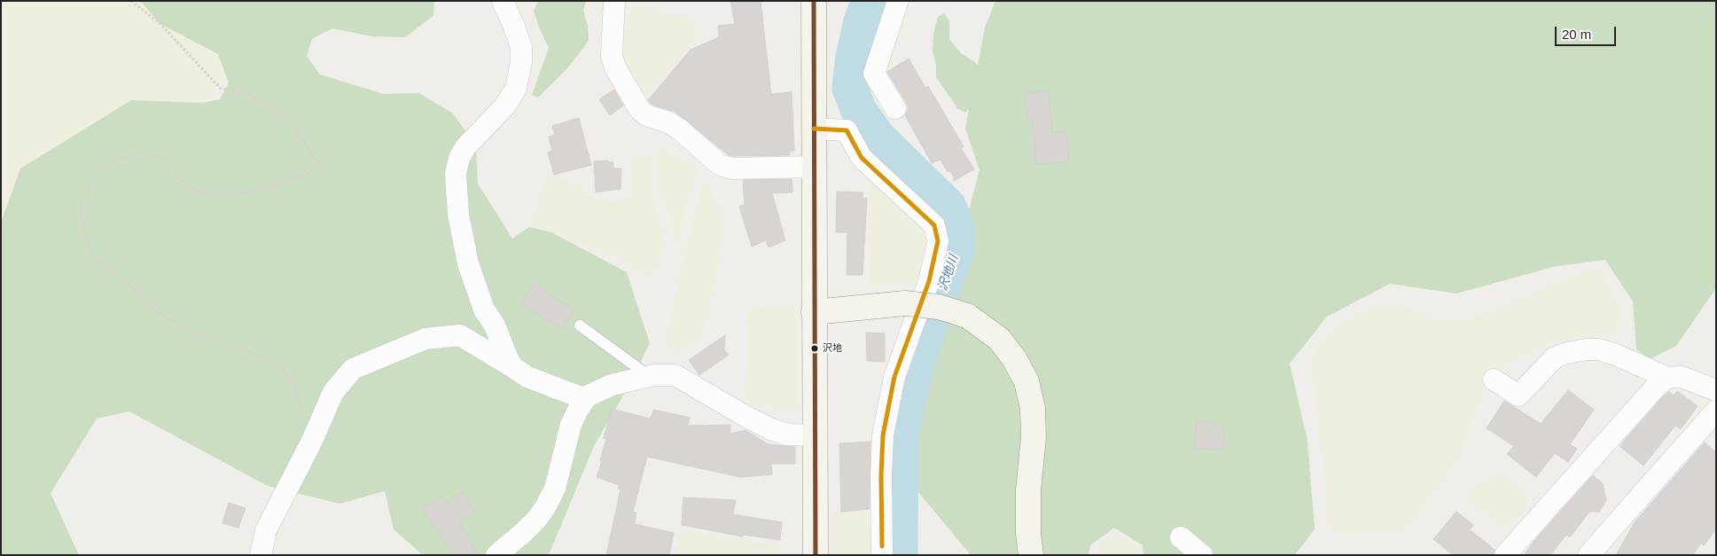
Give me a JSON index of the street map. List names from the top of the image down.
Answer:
{
  "water": ["沢地川"],
  "places": ["沢地"],
  "scale_bar": "20 m"
}
